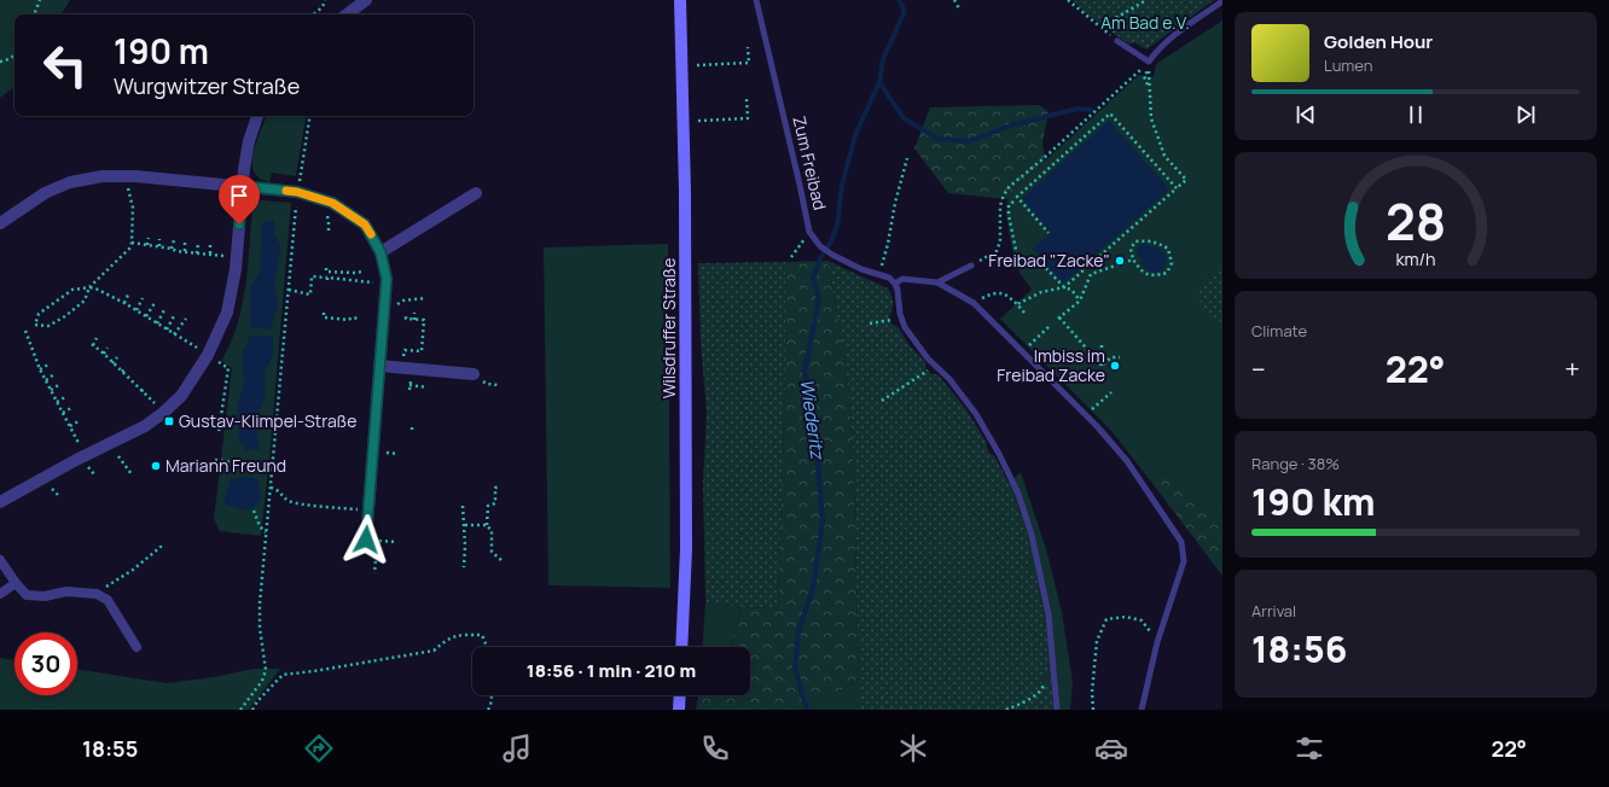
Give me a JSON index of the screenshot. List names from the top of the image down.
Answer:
{
  "streets": {
    "main road": ["Wilsdruffer Straße"],
    "lane": ["Zum Freibad"]
  },
  "water": ["Wiederitz"],
  "parks": ["Am Bad e.V."],
  "places": {
    "other": ["Freibad \"Zacke\"", "Imbiss im Freibad Zacke", "Mariann Freund"],
    "transit": ["Gustav-Klimpel-Straße"]
  },
  "page": {
    "turn": ["190 m", "Wurgwitzer Straße"],
    "song": ["Golden Hour", "Lumen"],
    "tile": [
      "Climate",
      ["Range · 38%", "190 km"],
      ["Arrival", "18:56"]
    ],
    "heat": ["−", "22°", "+"],
    "limit": "30",
    "trip": "18:56 · 1 min · 210 m",
    "tabs": ["18:55", "22°"],
    "gauge": ["28", "km/h"]
  }
}
